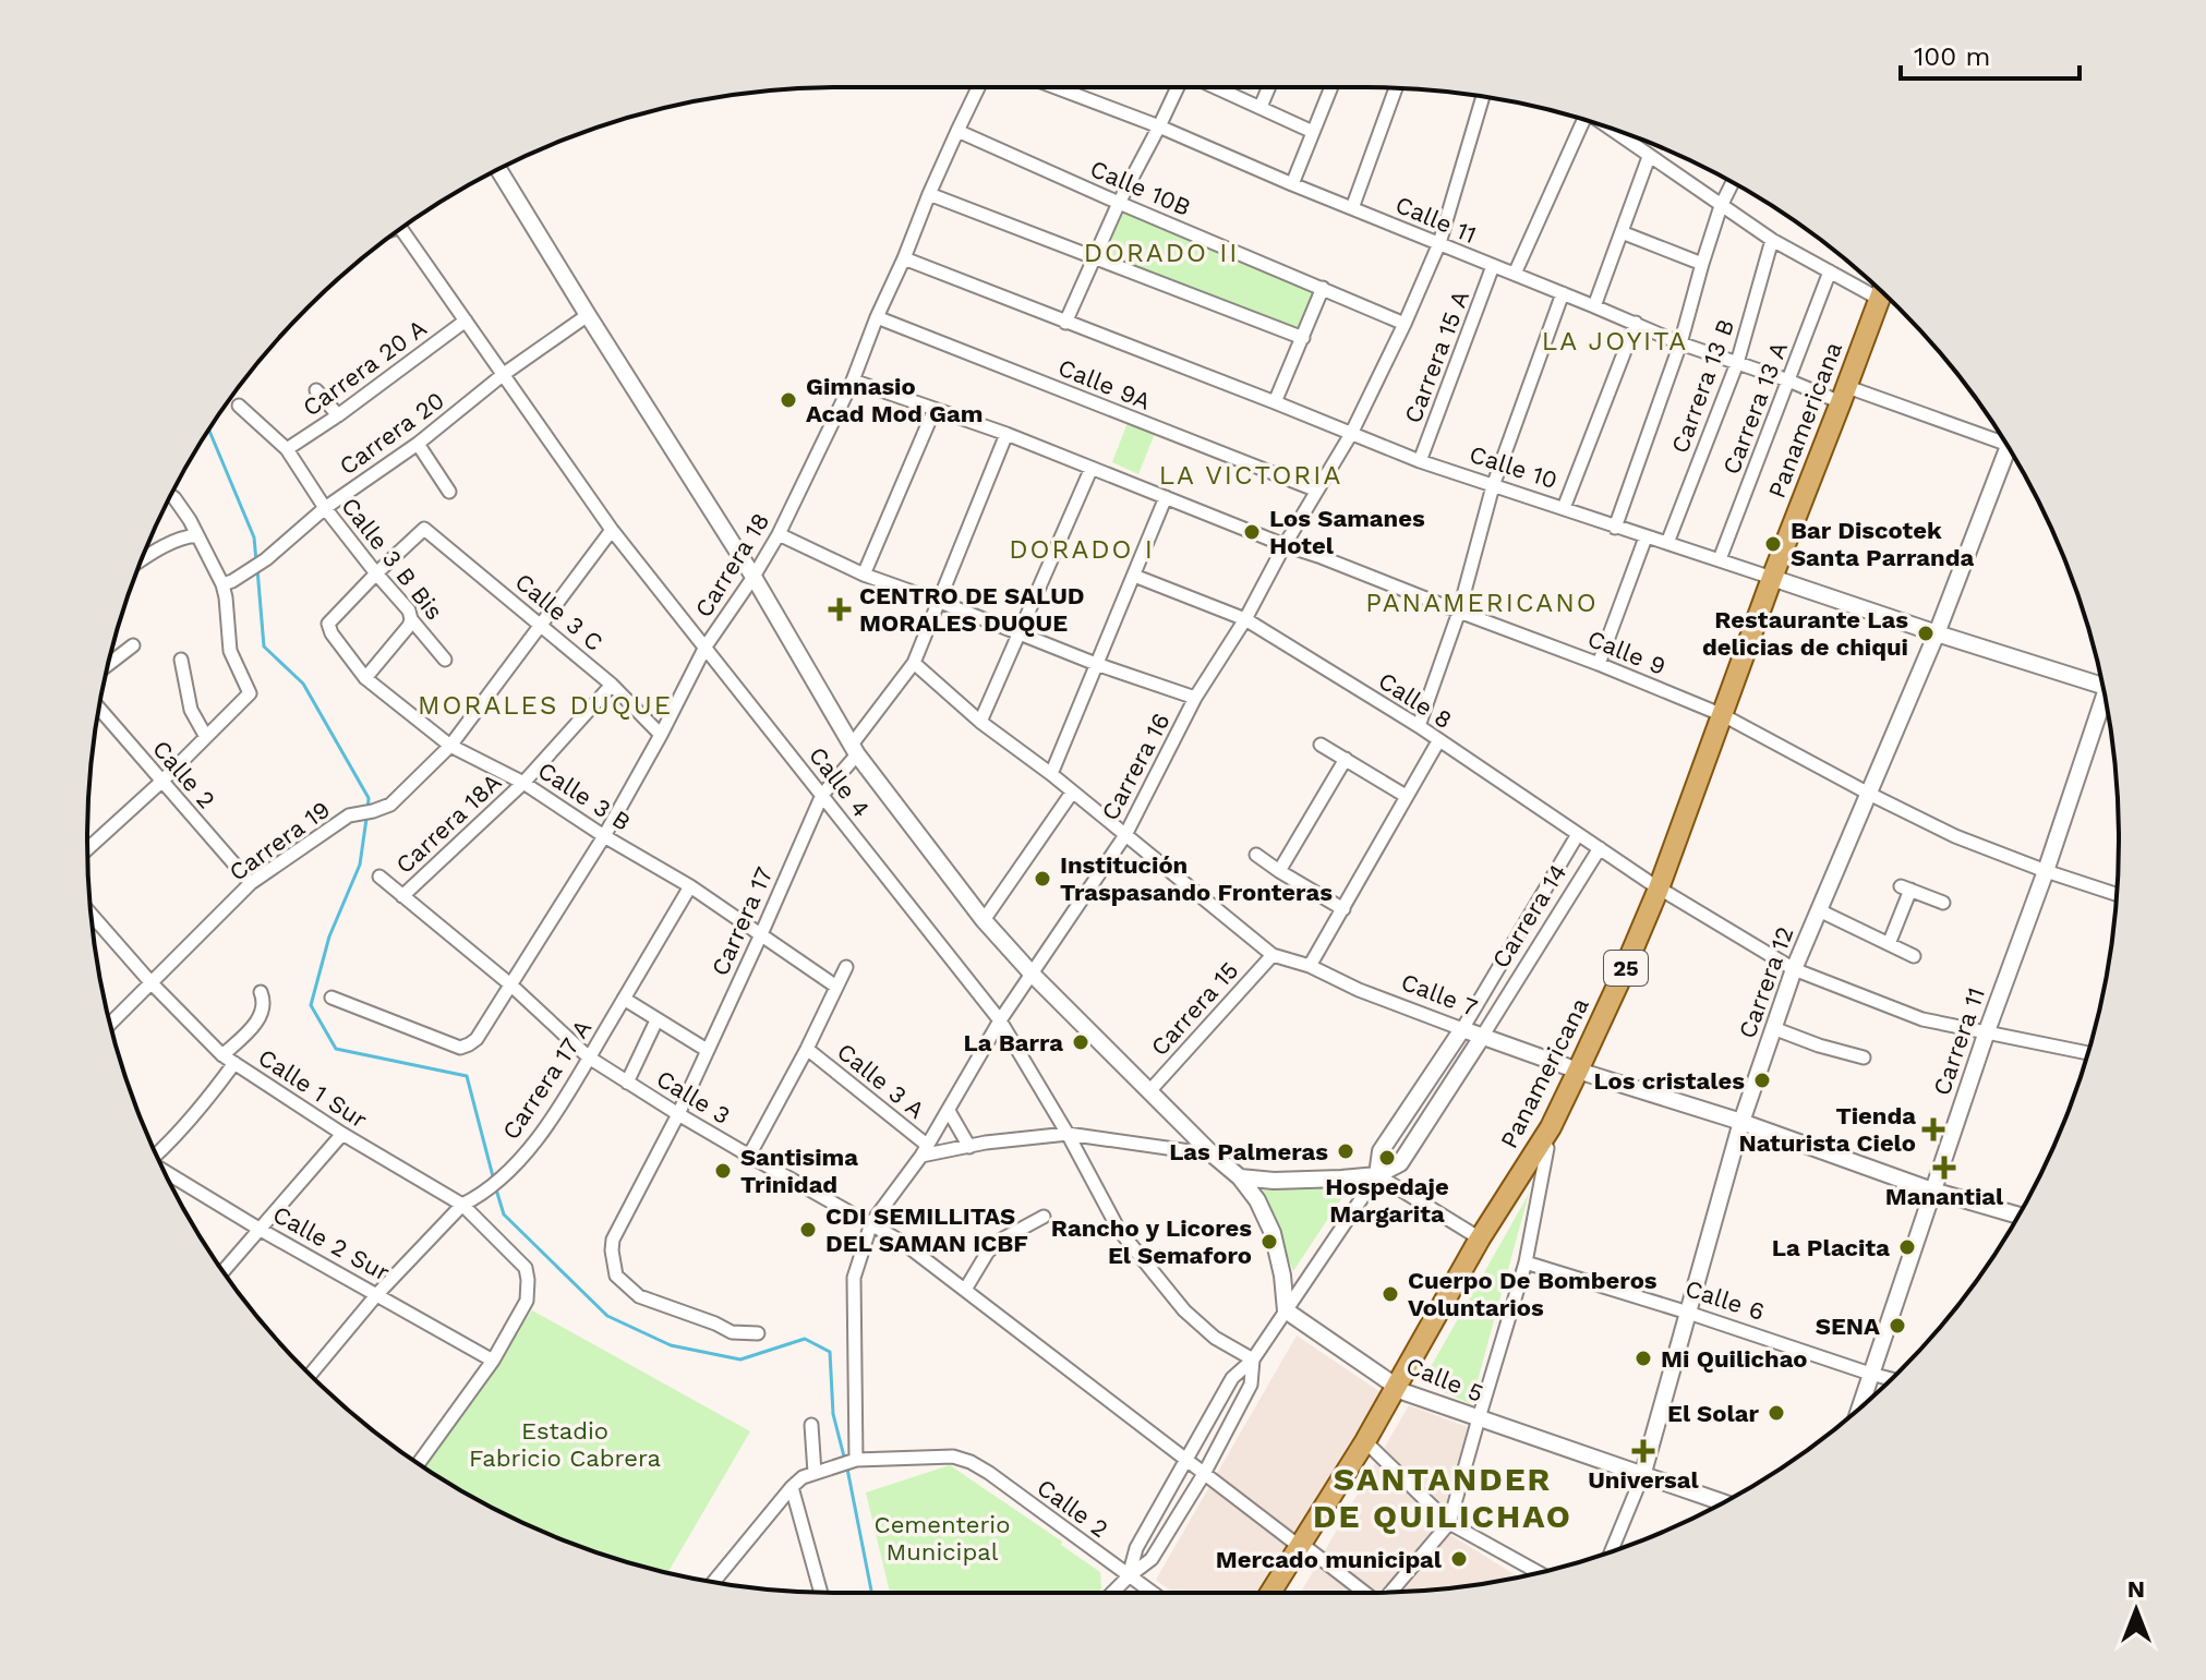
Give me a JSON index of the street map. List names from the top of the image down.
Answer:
{
  "streets": {
    "main road": ["Panamericana", "25"],
    "street": [
      "Calle 10B",
      "Calle 11",
      "Carrera 15 A",
      "Carrera 20 A",
      "Calle 9A",
      "Carrera 13 B",
      "Carrera 13 A",
      "Carrera 20",
      "Calle 10",
      "Calle 3 B Bis",
      "Carrera 18",
      "Calle 3 C",
      "Calle 9",
      "Calle 8",
      "Carrera 16",
      "Calle 2",
      "Calle 4",
      "Calle 3 B",
      "Carrera 18A",
      "Carrera 19",
      "Carrera 14",
      "Carrera 17",
      "Carrera 12",
      "Calle 7",
      "Carrera 15",
      "Carrera 11",
      "Carrera 17 A",
      "Calle 3 A",
      "Calle 1 Sur",
      "Calle 3",
      "Calle 2 Sur",
      "Calle 6",
      "Calle 5"
    ]
  },
  "crossings": [
    ["Calle 10B", "Carrera 18"],
    ["Calle 10B", "Carrera 16"],
    ["Calle 11", "Carrera 15 A"],
    ["Calle 11", "Carrera 13 B"],
    ["Calle 11", "Carrera 13 A"],
    ["Calle 11", "Panamericana"],
    ["Calle 11", "Carrera 16"],
    ["Carrera 15 A", "Calle 10"],
    ["Carrera 20 A", "Calle 3 B Bis"],
    ["Carrera 20 A", "Calle 4"],
    ["Calle 9A", "Carrera 18"],
    ["Calle 9A", "Carrera 16"],
    ["Carrera 13 B", "Calle 10"],
    ["Carrera 13 A", "Calle 10"],
    ["Panamericana", "Calle 10"],
    ["Panamericana", "Calle 9"],
    ["Panamericana", "Calle 8"],
    ["Panamericana", "Calle 7"],
    ["Panamericana", "Calle 3"],
    ["Panamericana", "Calle 5"],
    ["Carrera 20", "Calle 3 B Bis"],
    ["Carrera 20", "Calle 4"],
    ["Calle 10", "Carrera 18"],
    ["Calle 10", "Carrera 16"],
    ["Calle 10", "Carrera 12"],
    ["Calle 3 B Bis", "Calle 3 C"],
    ["Calle 3 B Bis", "Calle 3 B"],
    ["Carrera 18", "Calle 3 C"],
    ["Carrera 18", "Calle 9"],
    ["Carrera 18", "Calle 4"],
    ["Carrera 18", "Calle 3 B"],
    ["Carrera 18", "Calle 3"],
    ["Calle 3 C", "Calle 3 B"],
    ["Calle 3 C", "Carrera 18A"],
    ["Calle 3 C", "Carrera 19"],
    ["Calle 9", "Carrera 16"],
    ["Calle 9", "Carrera 17"],
    ["Calle 9", "Carrera 12"],
    ["Calle 9", "Carrera 11"],
    ["Calle 8", "Carrera 16"],
    ["Calle 8", "Carrera 14"],
    ["Calle 8", "Carrera 12"],
    ["Calle 8", "Carrera 11"],
    ["Carrera 16", "Calle 2"],
    ["Carrera 16", "Calle 4"],
    ["Carrera 16", "Calle 7"],
    ["Carrera 16", "Calle 3 A"],
    ["Carrera 16", "Calle 3"],
    ["Calle 2", "Carrera 19"],
    ["Calle 2", "Carrera 14"],
    ["Calle 4", "Carrera 19"],
    ["Calle 4", "Carrera 14"],
    ["Calle 4", "Carrera 17"],
    ["Calle 3 B", "Carrera 18A"],
    ["Calle 3 B", "Carrera 19"],
    ["Calle 3 B", "Carrera 17"],
    ["Calle 3 B", "Carrera 17 A"],
    ["Carrera 18A", "Calle 3"],
    ["Carrera 19", "Calle 1 Sur"],
    ["Carrera 14", "Calle 7"],
    ["Carrera 14", "Calle 3"],
    ["Carrera 14", "Calle 5"],
    ["Carrera 17", "Calle 7"],
    ["Carrera 17", "Calle 3"],
    ["Carrera 12", "Calle 7"],
    ["Carrera 12", "Calle 6"],
    ["Carrera 12", "Calle 5"],
    ["Calle 7", "Carrera 15"],
    ["Calle 7", "Carrera 11"],
    ["Carrera 11", "Calle 6"],
    ["Carrera 17 A", "Calle 1 Sur"],
    ["Carrera 17 A", "Calle 3"],
    ["Carrera 17 A", "Calle 2 Sur"],
    ["Calle 1 Sur", "Calle 2 Sur"]
  ],
  "districts": [
    "DORADO II",
    "LA JOYITA",
    "LA VICTORIA",
    "DORADO I",
    "PANAMERICANO",
    "MORALES DUQUE",
    "SANTANDER DE QUILICHAO"
  ],
  "parks": ["Estadio Fabricio Cabrera", "Cementerio Municipal"],
  "places": {
    "other": [
      "Gimnasio Acad Mod Gam",
      "Los Samanes Hotel",
      "Bar Discotek Santa Parranda",
      "Restaurante Las delicias de chiqui",
      "Institución Traspasando Fronteras",
      "La Barra",
      "Los cristales",
      "Las Palmeras",
      "Hospedaje Margarita",
      "Santisima Trinidad",
      "CDI SEMILLITAS DEL SAMAN ICBF",
      "Rancho y Licores El Semaforo",
      "La Placita",
      "Cuerpo De Bomberos Voluntarios",
      "SENA",
      "Mi Quilichao",
      "El Solar",
      "Mercado municipal"
    ],
    "health": [
      "CENTRO DE SALUD MORALES DUQUE",
      "Tienda Naturista Cielo",
      "Manantial",
      "Universal"
    ]
  },
  "scale_bar": "100 m",
  "north": "top"
}
